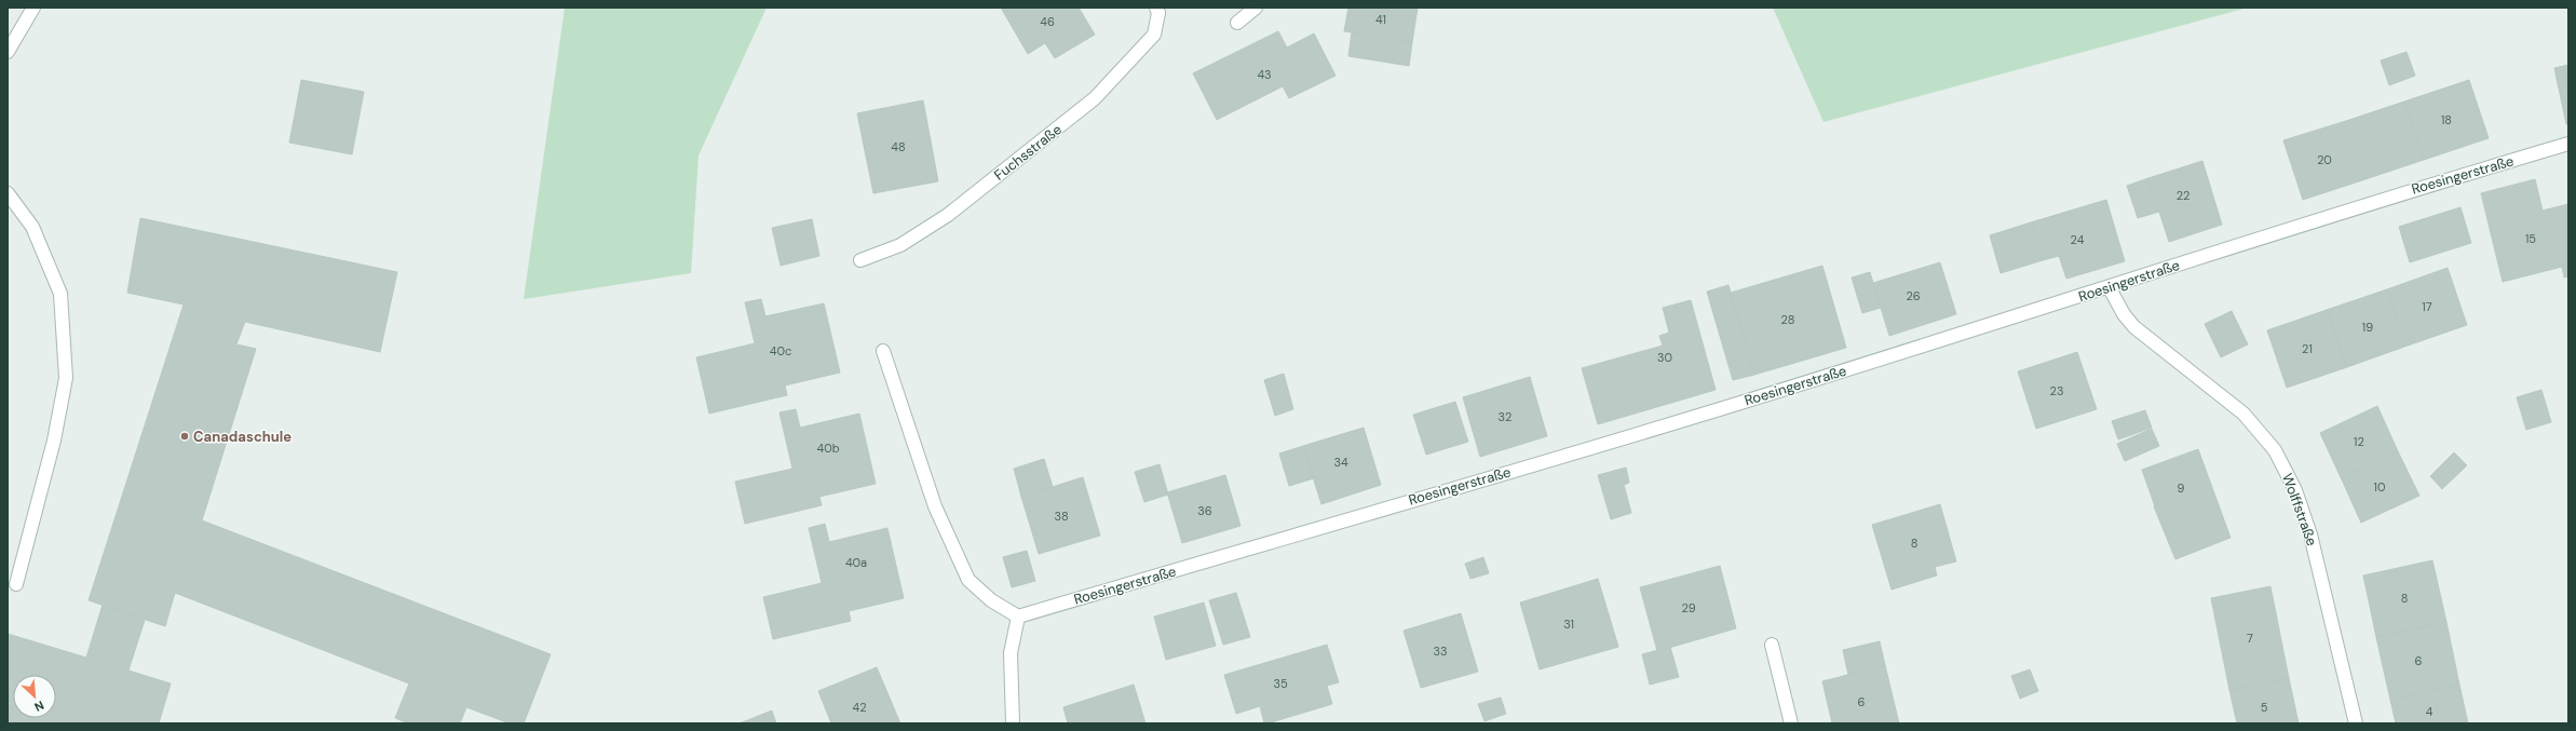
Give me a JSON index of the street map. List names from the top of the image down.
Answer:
{
  "streets": {
    "street": ["Fuchsstraße", "Roesingerstraße", "Wolffstraße"]
  },
  "crossings": [
    ["Roesingerstraße", "Wolffstraße"]
  ],
  "places": ["Canadaschule"],
  "house_numbers": [
    "41",
    "46",
    "43",
    "18",
    "48",
    "20",
    "22",
    "15",
    "24",
    "26",
    "17",
    "28",
    "19",
    "21",
    "40c",
    "30",
    "23",
    "32",
    "12",
    "40b",
    "34",
    "10",
    "9",
    "36",
    "38",
    "8",
    "40a",
    "8",
    "29",
    "31",
    "7",
    "33",
    "6",
    "35",
    "6",
    "42",
    "5",
    "4"
  ],
  "north": "bottom right"
}
